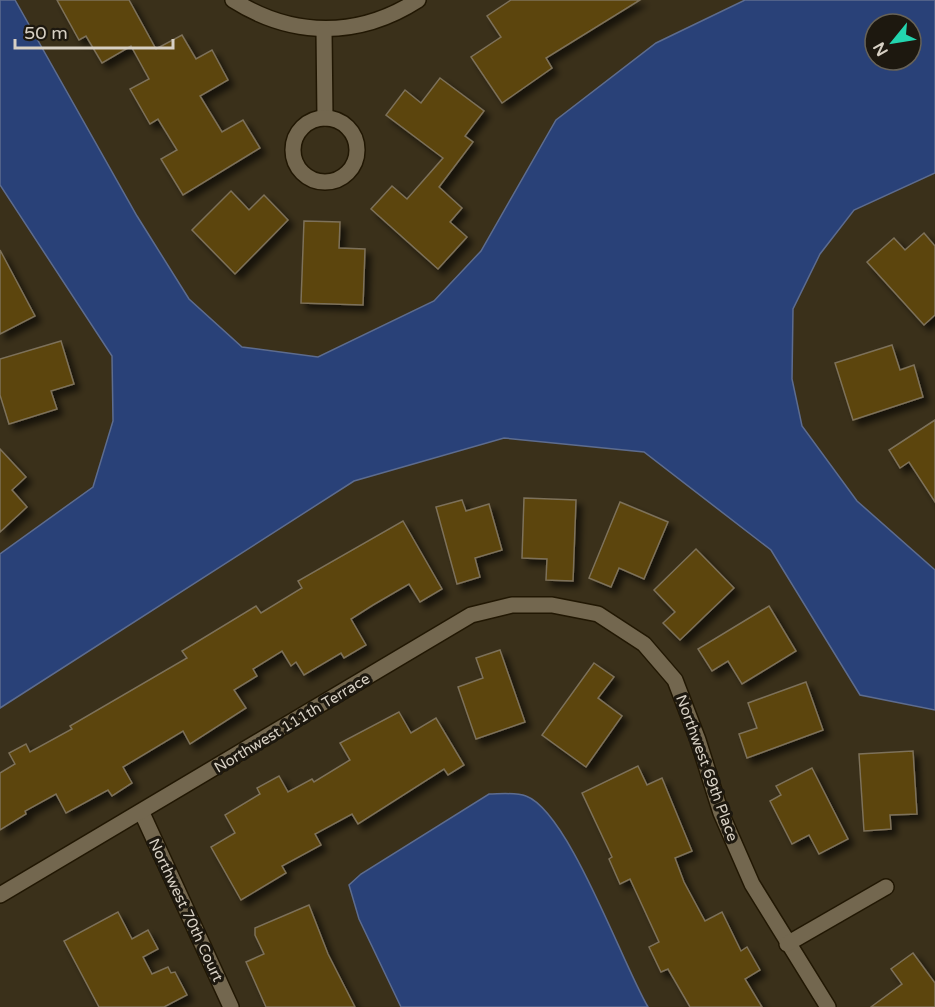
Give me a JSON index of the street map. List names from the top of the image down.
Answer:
{
  "streets": {
    "street": ["Northwest 111th Terrace", "Northwest 69th Place", "Northwest 70th Court"]
  },
  "crossings": [
    ["Northwest 111th Terrace", "Northwest 69th Place"],
    ["Northwest 111th Terrace", "Northwest 70th Court"]
  ],
  "scale_bar": "50 m",
  "north": "bottom left"
}
